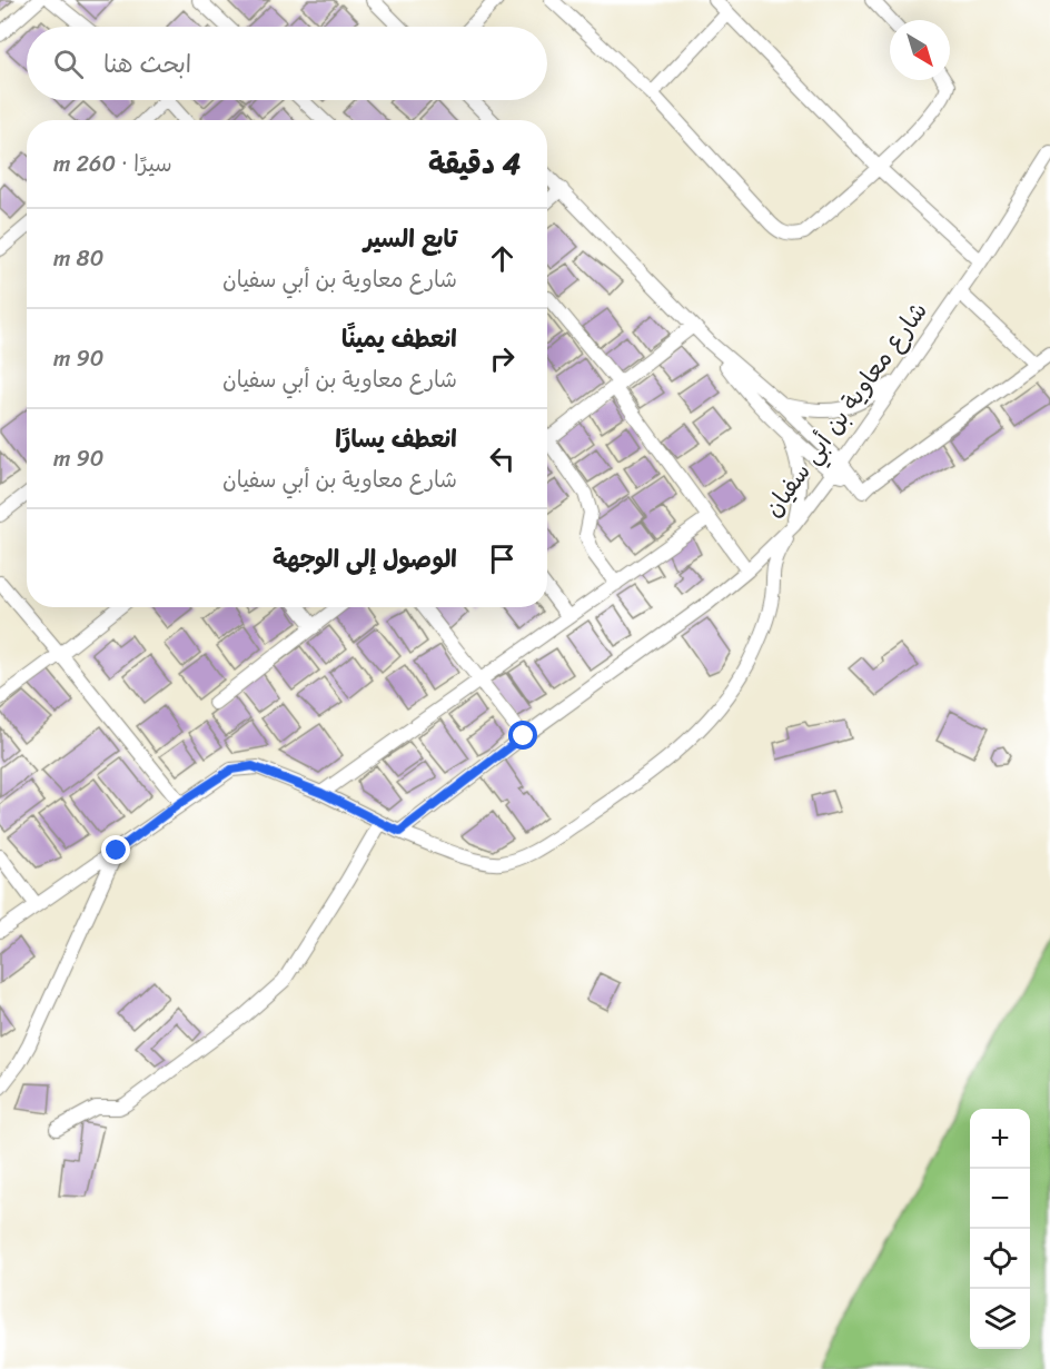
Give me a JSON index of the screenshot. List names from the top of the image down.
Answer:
{
  "streets": {
    "street": ["شارع معاوية بن أبي سفيان"]
  },
  "north": "bottom right",
  "page": {
    "search": "ابحث هنا",
    "heading": ["4 دقيقة", "سيرًا · 260 m"],
    "list": [
      ["تابع السير", "شارع معاوية بن أبي سفيان", "80 m"],
      ["انعطف يمينًا", "شارع معاوية بن أبي سفيان", "90 m"],
      ["انعطف يسارًا", "شارع معاوية بن أبي سفيان", "90 m"],
      "الوصول إلى الوجهة"
    ],
    "map_buttons": ["+", "−"]
  }
}
